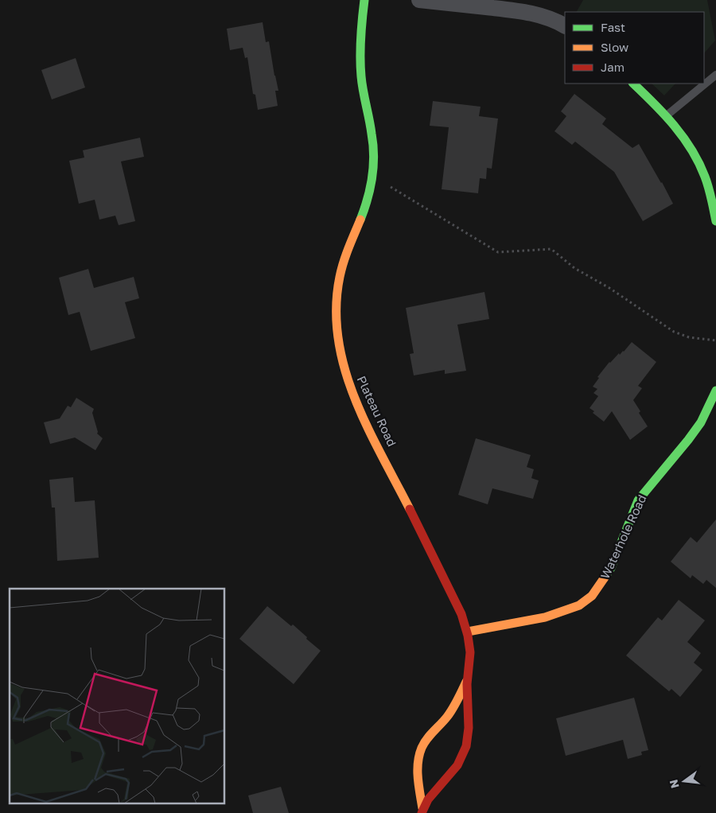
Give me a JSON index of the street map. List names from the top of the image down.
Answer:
{
  "streets": {
    "street": ["Plateau Road", "Waterhole Road"]
  },
  "crossings": [
    ["Plateau Road", "Waterhole Road"]
  ],
  "legend": ["Fast", "Slow", "Jam"],
  "north": "left"
}
